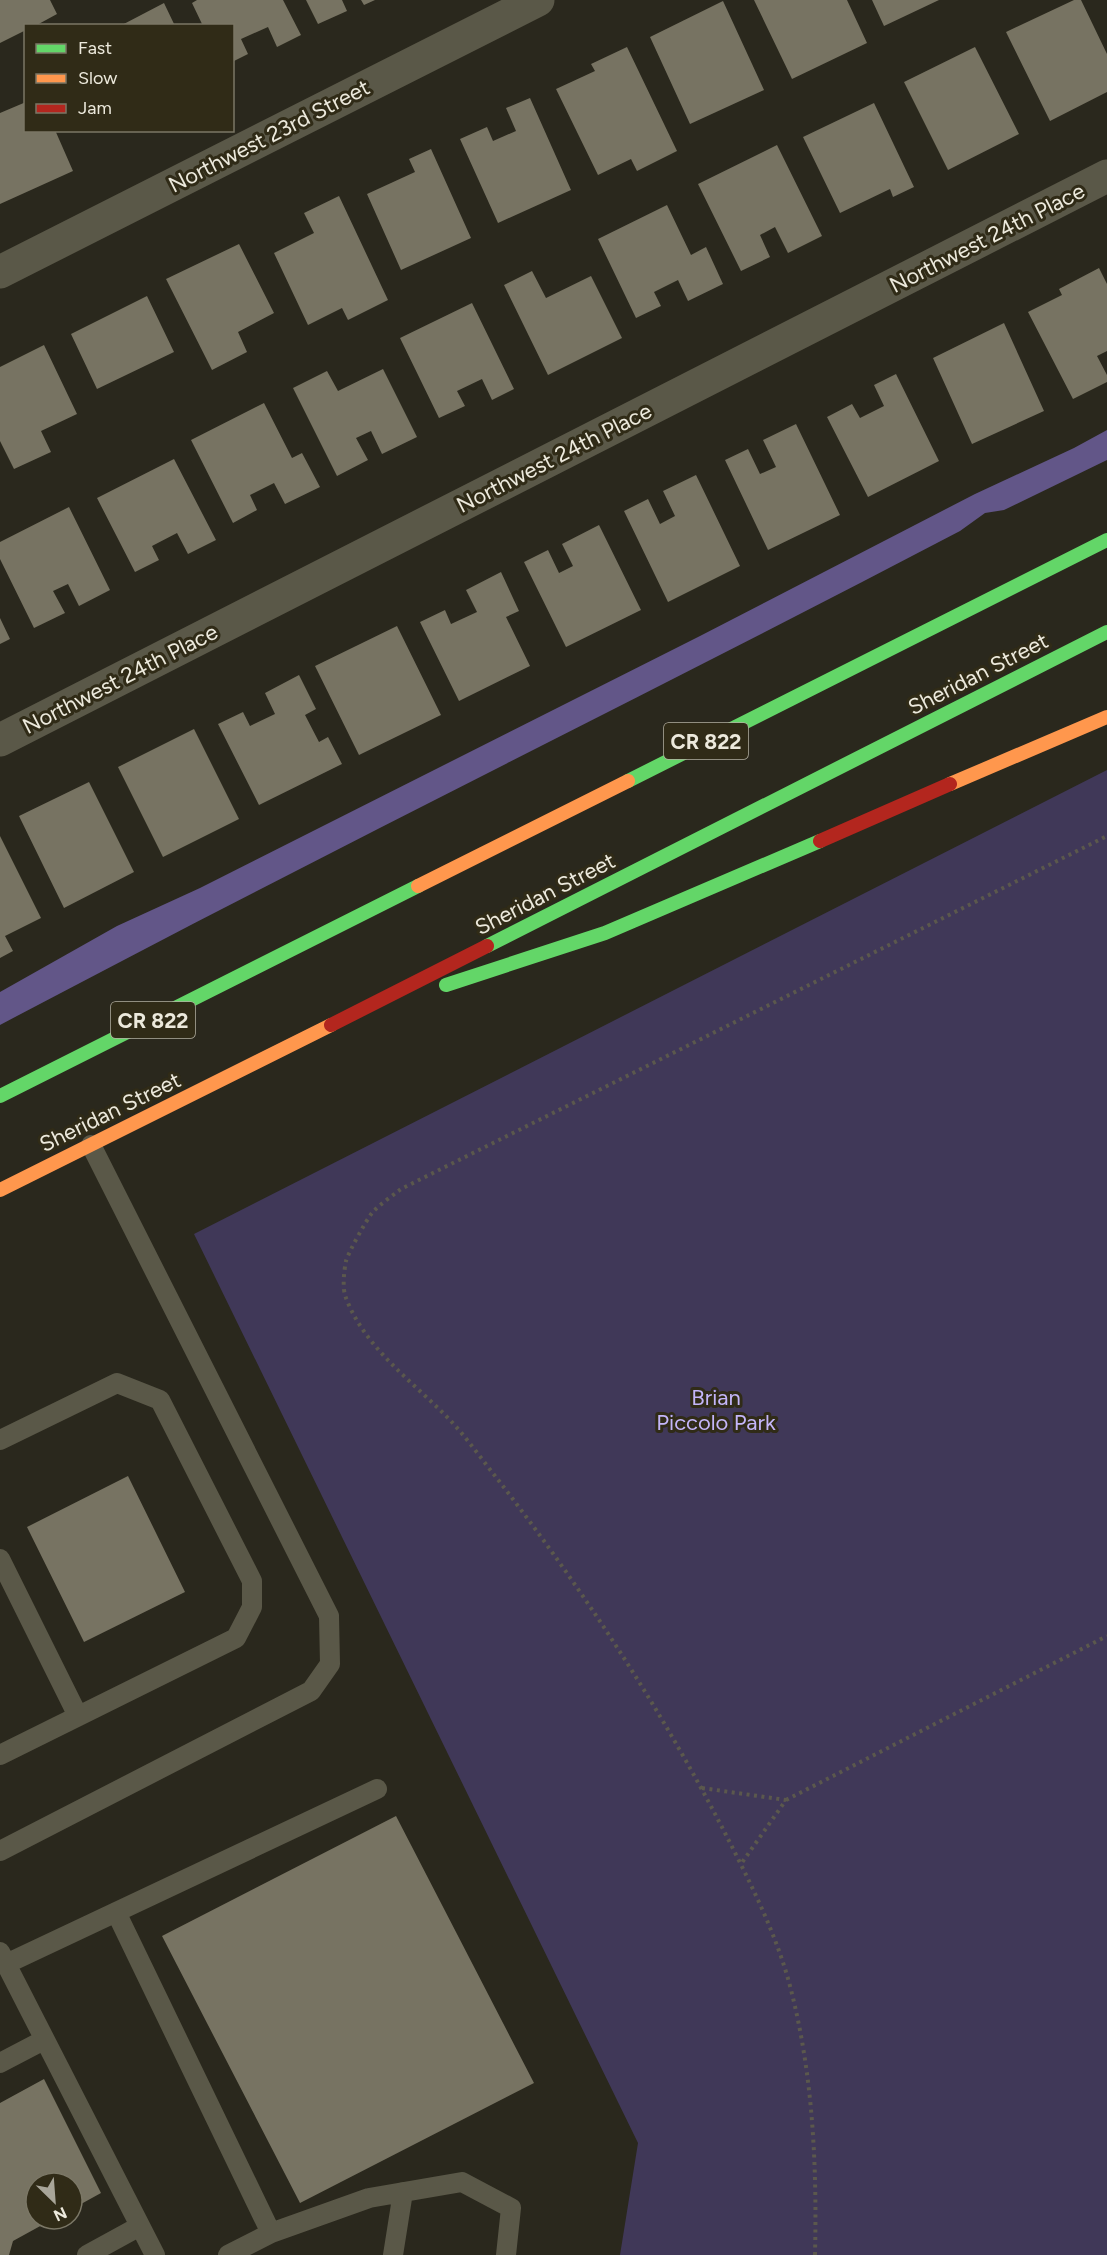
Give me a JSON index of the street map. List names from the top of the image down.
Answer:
{
  "streets": {
    "main road": ["Sheridan Street", "CR 822"],
    "street": ["Northwest 23rd Street", "Northwest 24th Place"]
  },
  "parks": ["Brian Piccolo Park"],
  "legend": ["Fast", "Slow", "Jam"],
  "north": "bottom right"
}
